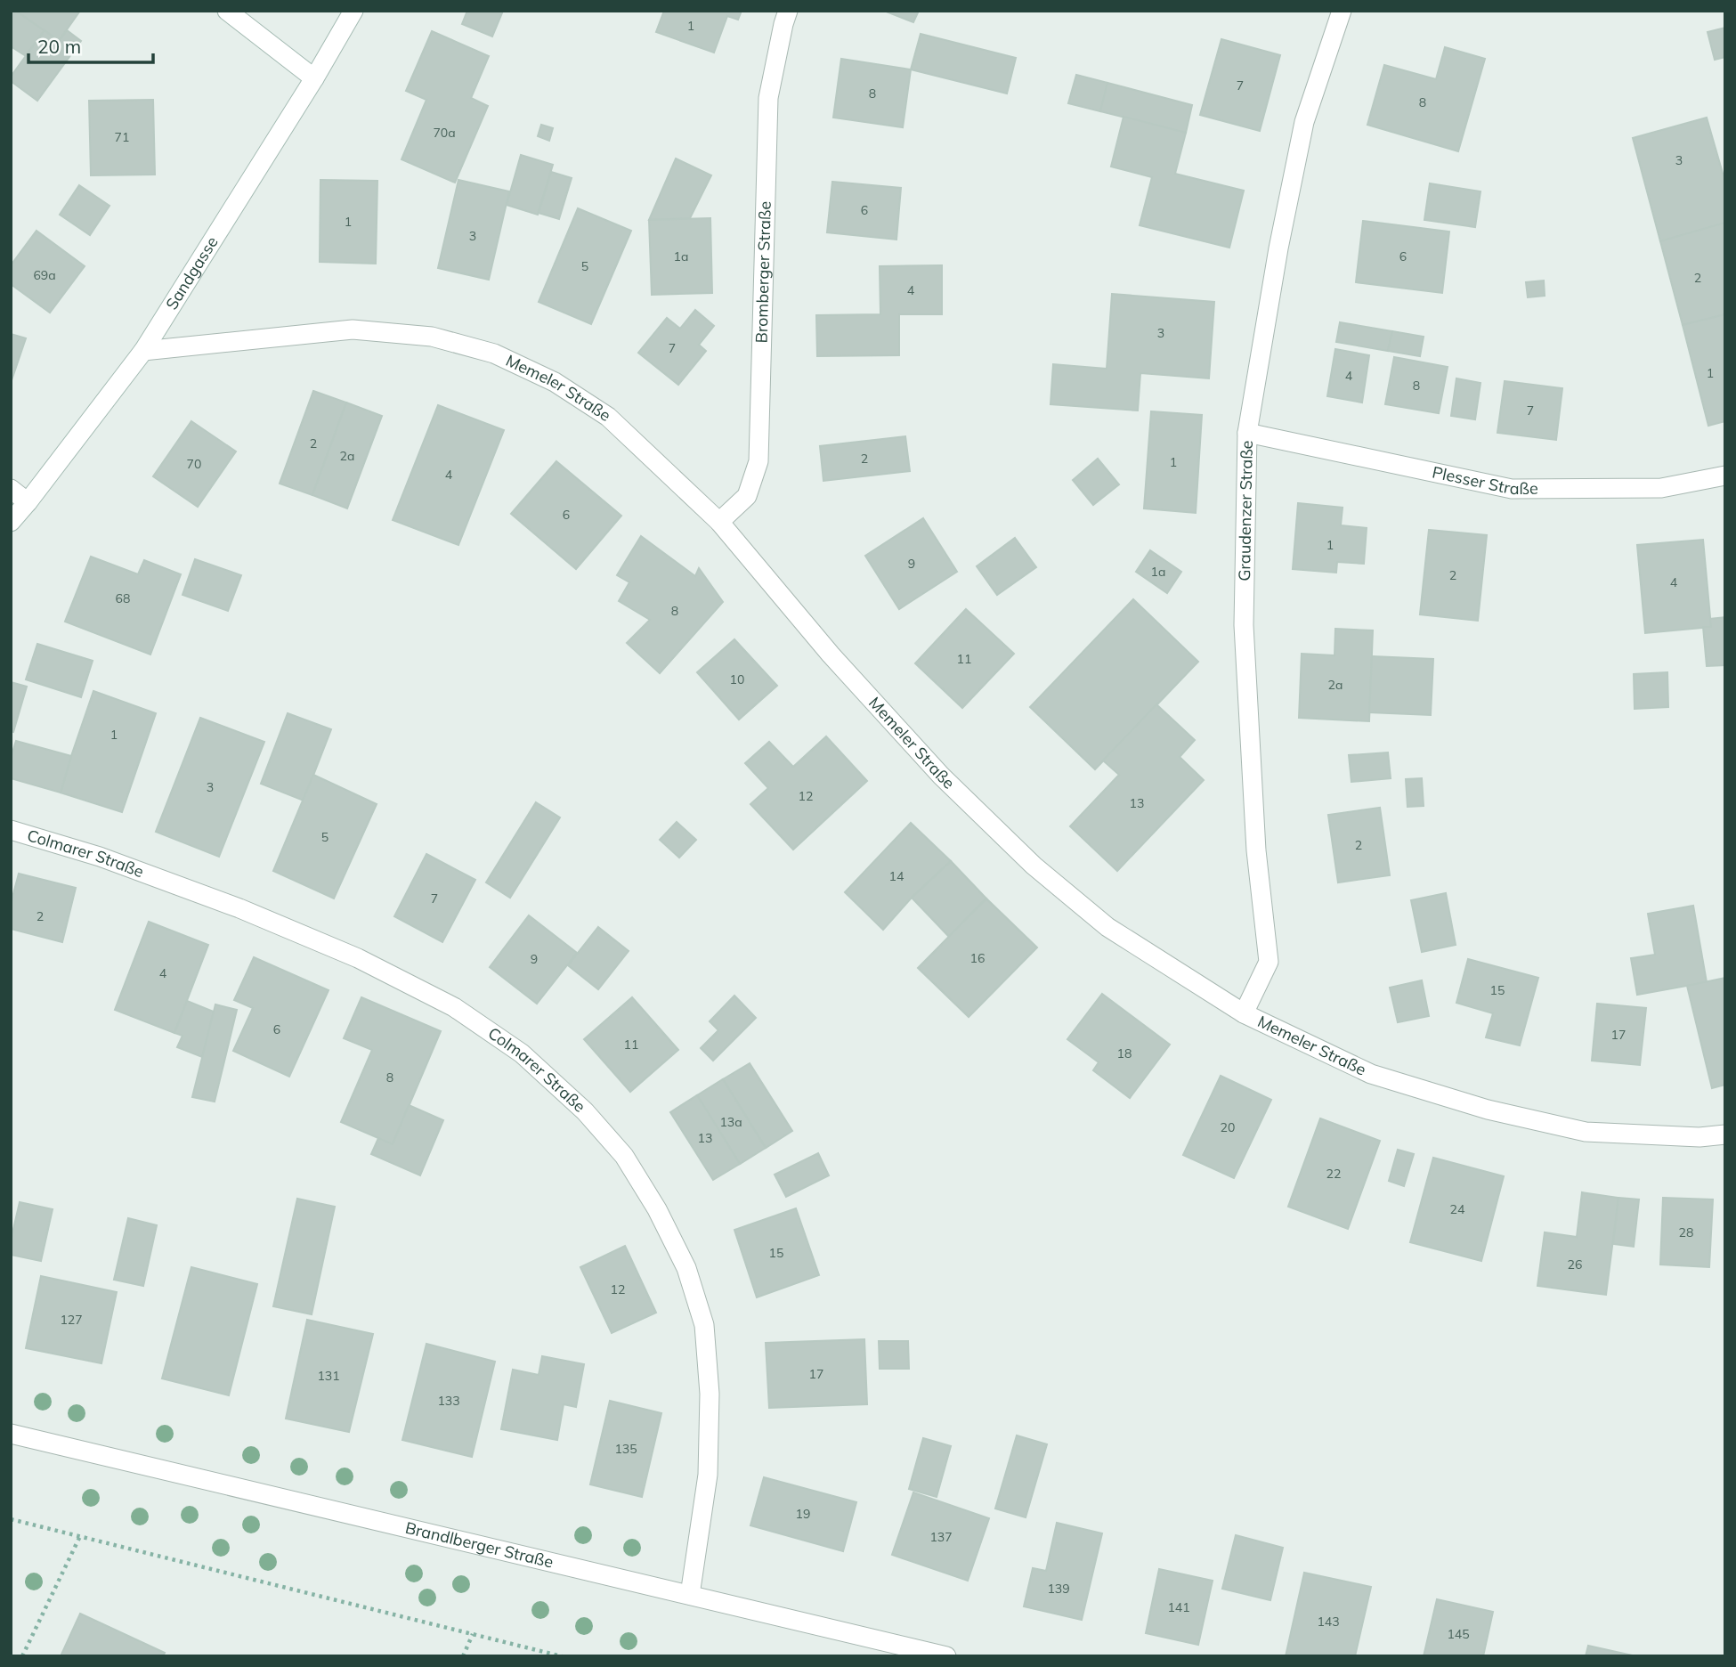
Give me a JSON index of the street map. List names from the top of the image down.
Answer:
{
  "streets": {
    "street": [
      "Bromberger Straße",
      "Sandgasse",
      "Memeler Straße",
      "Plesser Straße",
      "Graudenzer Straße",
      "Colmarer Straße",
      "Brandlberger Straße"
    ]
  },
  "crossings": [
    ["Bromberger Straße", "Memeler Straße"],
    ["Sandgasse", "Memeler Straße"],
    ["Memeler Straße", "Graudenzer Straße"],
    ["Plesser Straße", "Graudenzer Straße"],
    ["Colmarer Straße", "Brandlberger Straße"]
  ],
  "house_numbers": [
    "1",
    "7",
    "8",
    "8",
    "70a",
    "71",
    "3",
    "6",
    "1",
    "3",
    "1a",
    "6",
    "5",
    "69a",
    "2",
    "4",
    "3",
    "7",
    "1",
    "4",
    "8",
    "7",
    "2",
    "2a",
    "2",
    "1",
    "70",
    "4",
    "6",
    "1",
    "9",
    "1a",
    "2",
    "4",
    "68",
    "8",
    "11",
    "10",
    "2a",
    "1",
    "3",
    "12",
    "13",
    "5",
    "2",
    "14",
    "7",
    "2",
    "16",
    "9",
    "4",
    "15",
    "6",
    "17",
    "11",
    "18",
    "8",
    "13a",
    "20",
    "13",
    "22",
    "24",
    "28",
    "15",
    "26",
    "12",
    "127",
    "17",
    "131",
    "133",
    "135",
    "19",
    "137",
    "139",
    "141",
    "143",
    "145"
  ],
  "scale_bar": "20 m"
}
